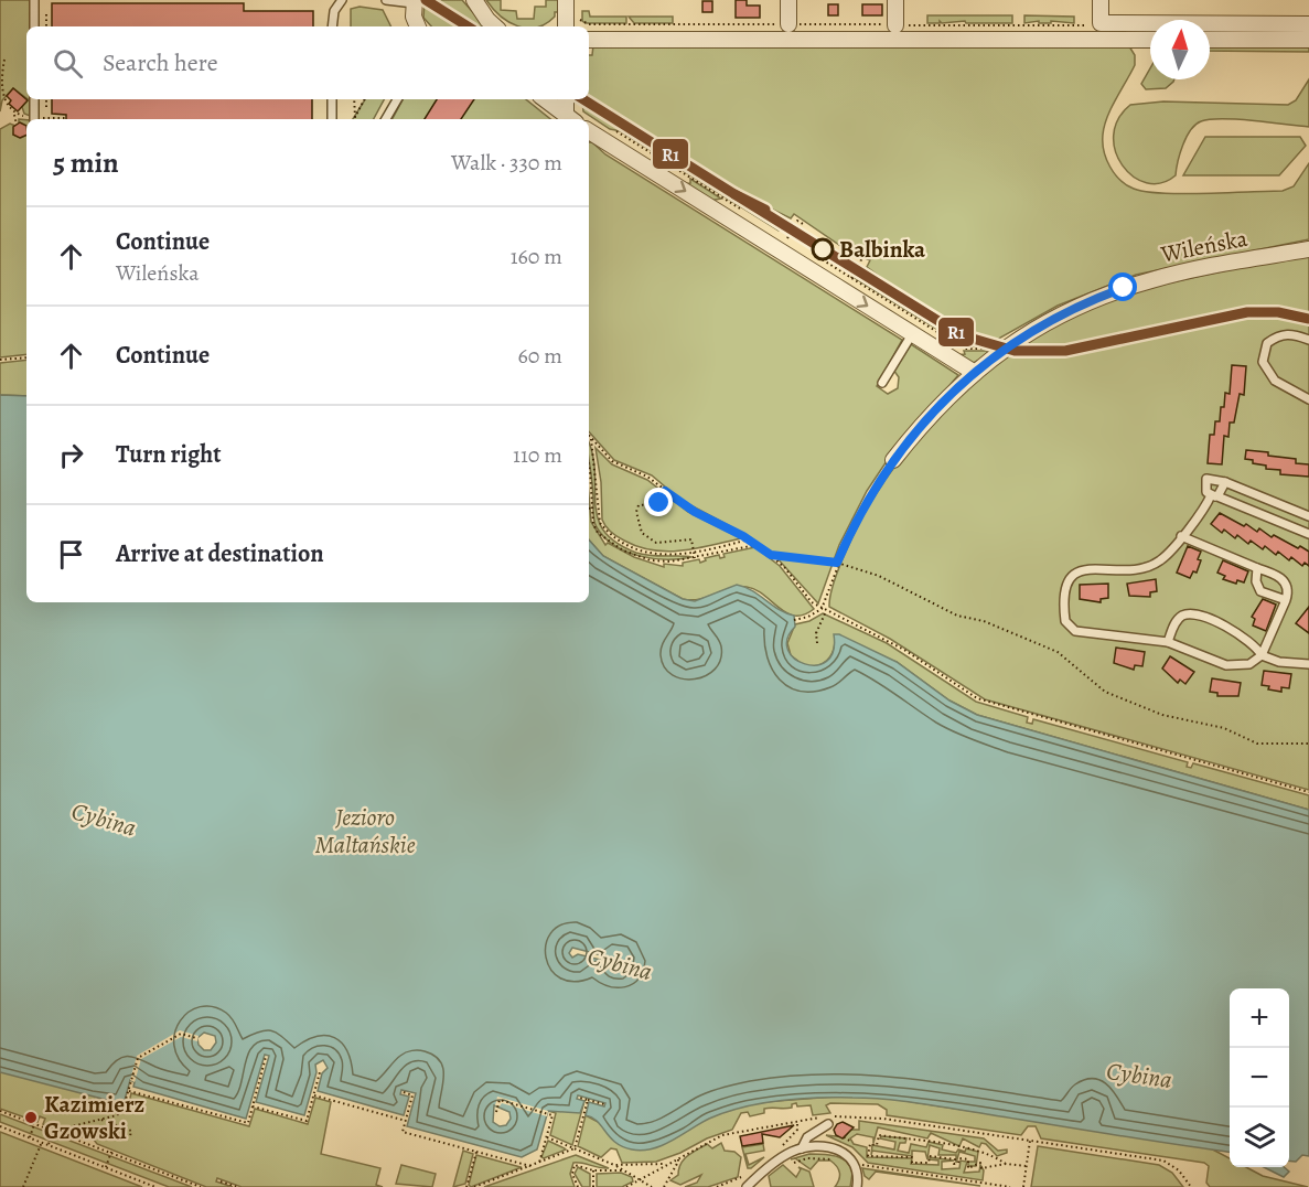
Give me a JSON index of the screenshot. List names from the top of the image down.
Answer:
{
  "streets": {
    "street": ["Wileńska"]
  },
  "water": ["Jezioro Maltańskie", "Cybina"],
  "places": ["Balbinka", "Kazimierz Gzowski"],
  "lines": ["transit line R1"],
  "north": "top",
  "page": {
    "search": "Search here",
    "heading": ["5 min", "Walk · 330 m"],
    "list": [
      ["Continue", "Wileńska", "160 m"],
      ["Continue", "60 m"],
      ["Turn right", "110 m"],
      "Arrive at destination"
    ],
    "map_buttons": ["+", "−"]
  }
}
